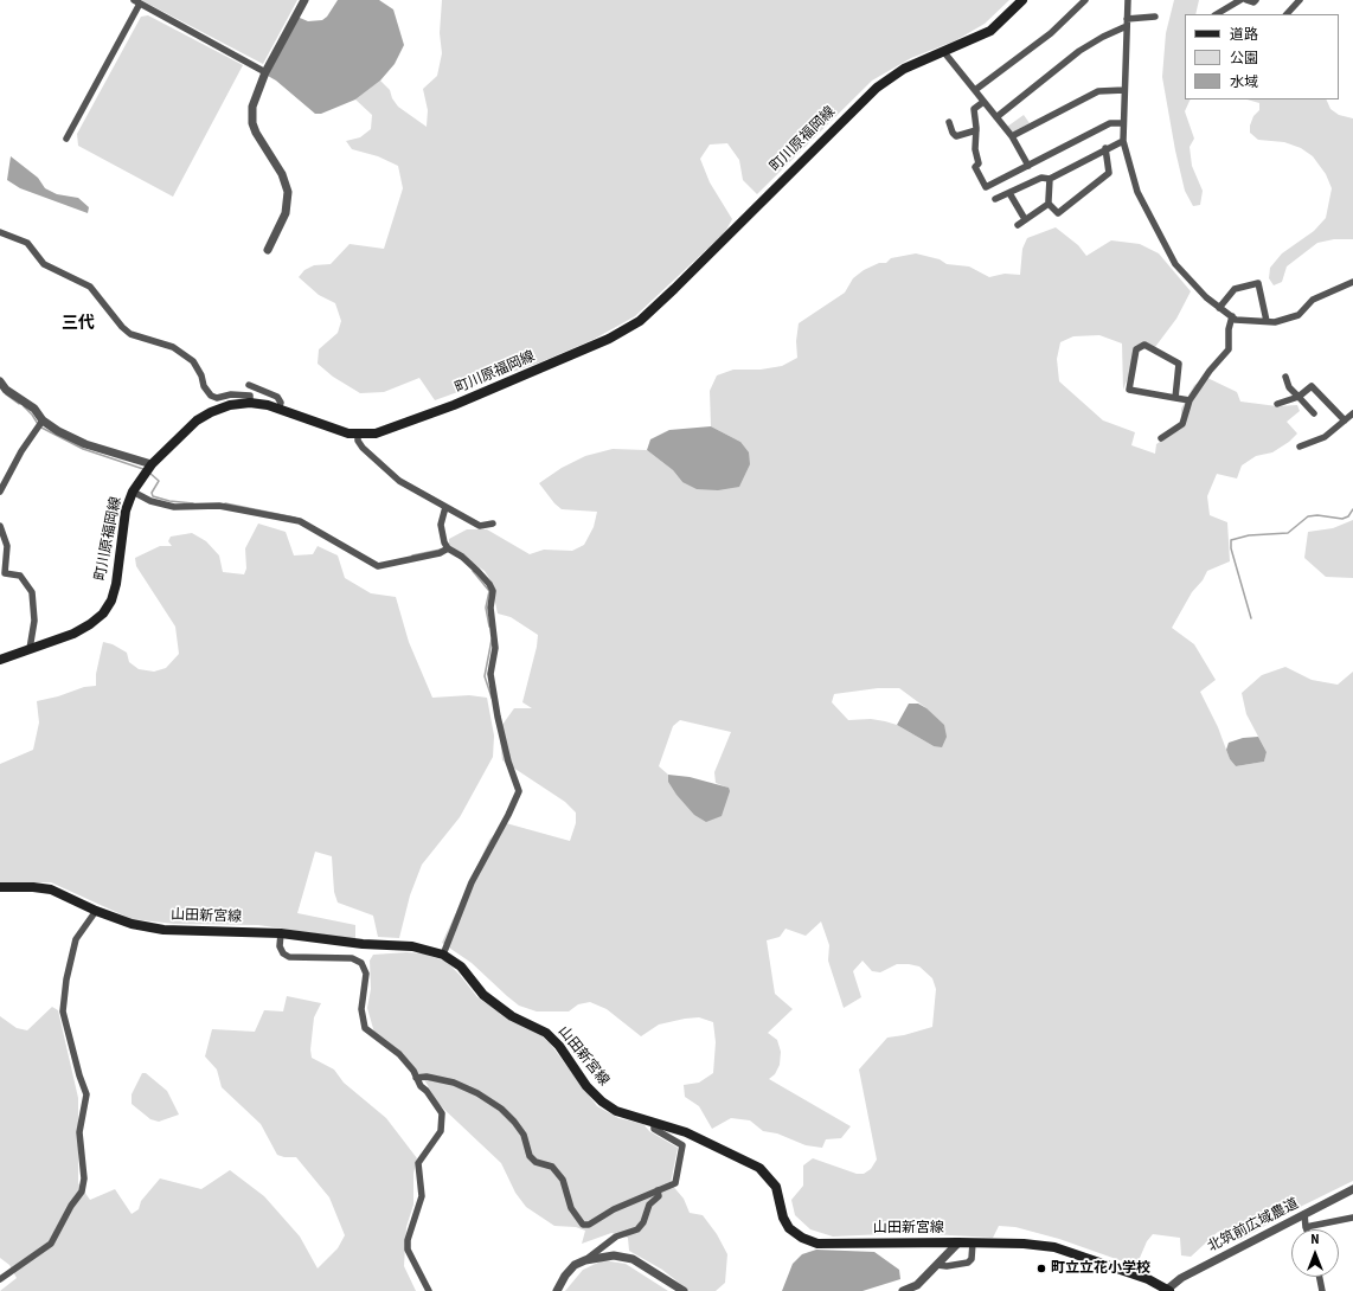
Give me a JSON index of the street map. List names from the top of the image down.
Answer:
{
  "streets": {
    "main road": ["町川原福岡線", "山田新宮線"],
    "street": ["北筑前広域農道"]
  },
  "crossings": [
    ["山田新宮線", "北筑前広域農道"]
  ],
  "districts": ["三代"],
  "places": ["町立立花小学校"],
  "legend": ["道路", "公園", "水域"],
  "north": "top"
}
